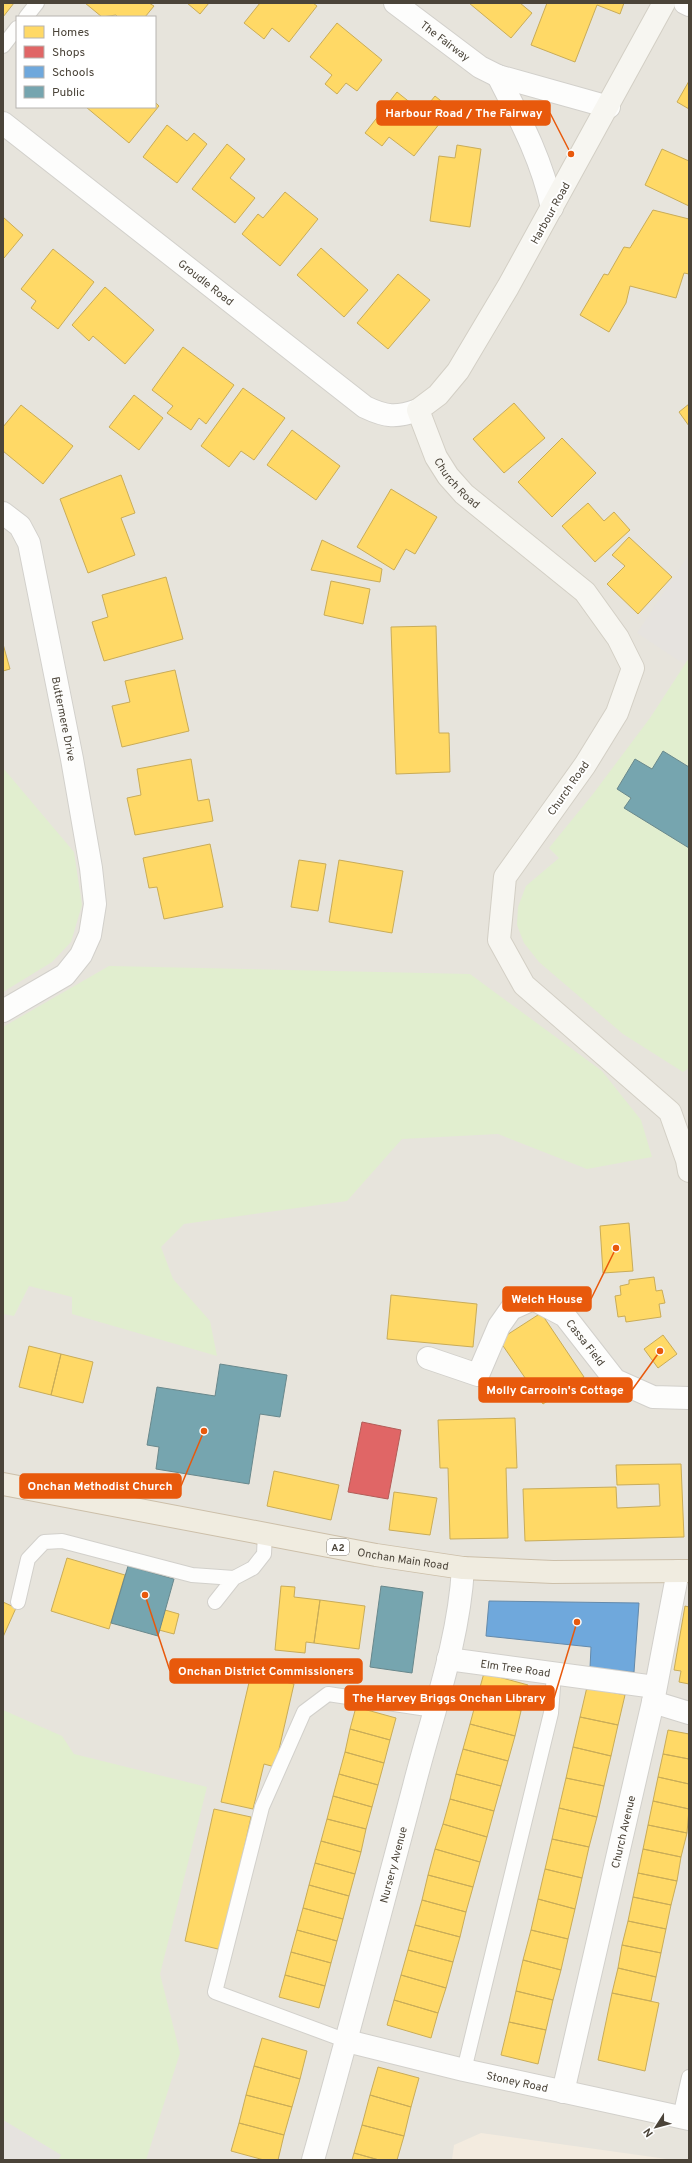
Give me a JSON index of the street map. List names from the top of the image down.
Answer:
{
  "streets": {
    "highway": ["A2", "Onchan Main Road"],
    "main road": ["Harbour Road", "Church Road"],
    "street": [
      "The Fairway",
      "Groudle Road",
      "Buttermere Drive",
      "Cassa Field",
      "Elm Tree Road",
      "Church Avenue",
      "Nursery Avenue",
      "Stoney Road"
    ]
  },
  "crossings": [
    ["The Fairway", "Harbour Road"],
    ["Harbour Road", "Groudle Road"],
    ["Harbour Road", "Church Road"],
    ["Groudle Road", "Church Road"],
    ["Onchan Main Road", "Church Avenue"],
    ["Onchan Main Road", "Nursery Avenue"],
    ["Elm Tree Road", "Church Avenue"],
    ["Elm Tree Road", "Nursery Avenue"],
    ["Church Avenue", "Stoney Road"],
    ["Nursery Avenue", "Stoney Road"]
  ],
  "places": [
    "Harbour Road / The Fairway",
    "Welch House",
    "Molly Carrooin's Cottage",
    "Onchan Methodist Church",
    "Onchan District Commissioners",
    "The Harvey Briggs Onchan Library"
  ],
  "legend": [
    "Homes",
    "Shops",
    "Schools",
    "Public"
  ],
  "north": "bottom left"
}
